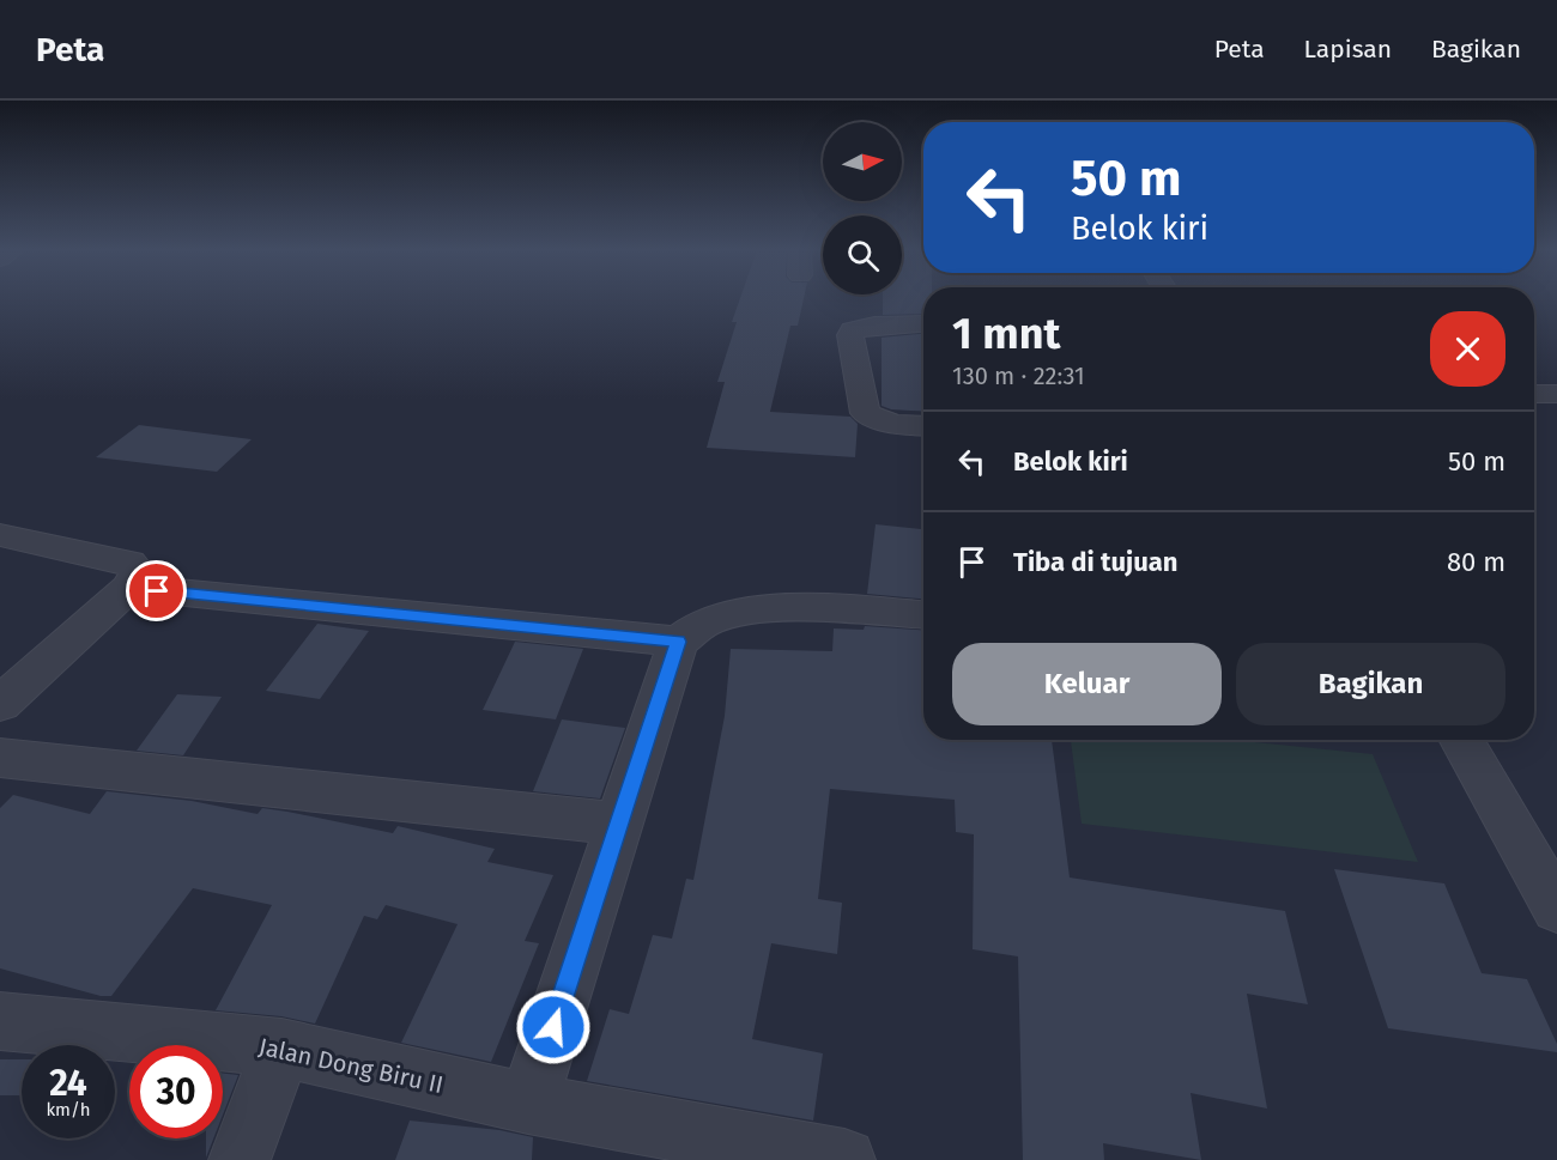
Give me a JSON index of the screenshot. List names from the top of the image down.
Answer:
{
  "streets": {
    "street": ["Jalan Dong Biru II"]
  },
  "north": "right",
  "page": {
    "header": "Peta",
    "nav": ["Peta", "Lapisan", "Bagikan"],
    "turn": ["50 m", "Belok kiri"],
    "heading": ["1 mnt", "130 m · 22:31"],
    "list": [
      {
        "name": "Belok kiri",
        "value": "50 m"
      },
      {
        "name": "Tiba di tujuan",
        "value": "80 m"
      }
    ],
    "buttons": ["Keluar", "Bagikan"],
    "speed": "24 km/h",
    "limit": "30"
  }
}
